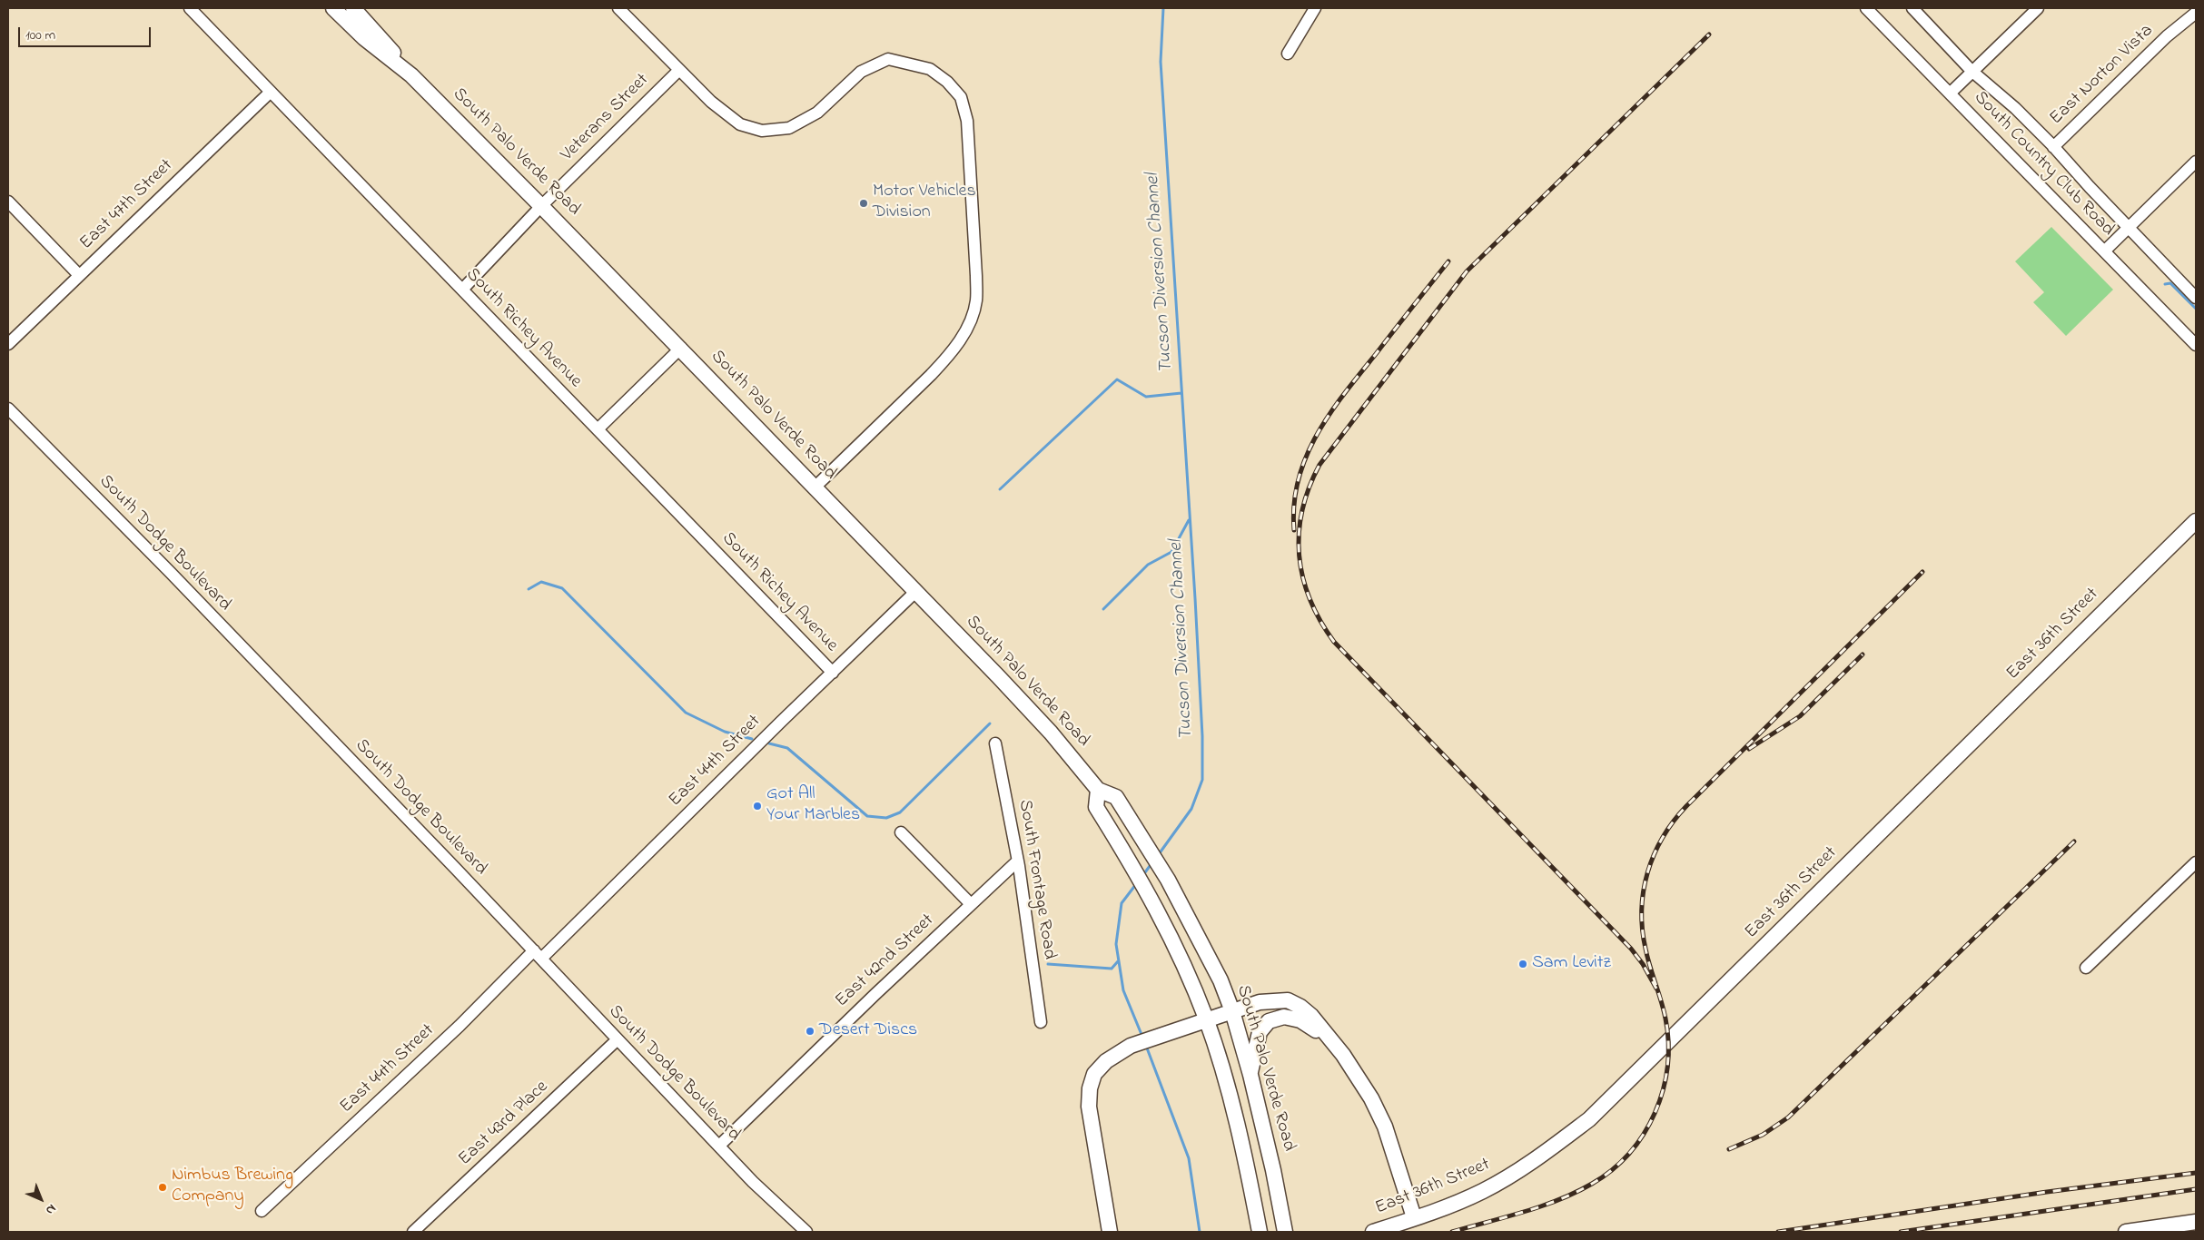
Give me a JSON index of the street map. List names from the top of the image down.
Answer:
{
  "streets": {
    "main road": ["South Palo Verde Road", "East 36th Street"],
    "street": [
      "East Norton Vista",
      "Veterans Street",
      "South Country Club Road",
      "East 47th Street",
      "South Richey Avenue",
      "South Dodge Boulevard",
      "East 44th Street",
      "South Frontage Road",
      "East 42nd Street",
      "East 43rd Place"
    ]
  },
  "crossings": [
    ["East Norton Vista", "South Country Club Road"],
    ["Veterans Street", "South Palo Verde Road"],
    ["Veterans Street", "South Richey Avenue"],
    ["South Palo Verde Road", "East 44th Street"],
    ["East 47th Street", "South Richey Avenue"],
    ["South Richey Avenue", "East 44th Street"],
    ["South Dodge Boulevard", "East 44th Street"],
    ["South Dodge Boulevard", "East 42nd Street"],
    ["South Dodge Boulevard", "East 43rd Place"],
    ["South Frontage Road", "East 42nd Street"]
  ],
  "water": ["Tucson Diversion Channel"],
  "places": [
    "Motor Vehicles Division",
    "Got All Your Marbles",
    "Sam Levitz",
    "Desert Discs",
    "Nimbus Brewing Company"
  ],
  "scale_bar": "100 m",
  "north": "bottom right"
}
